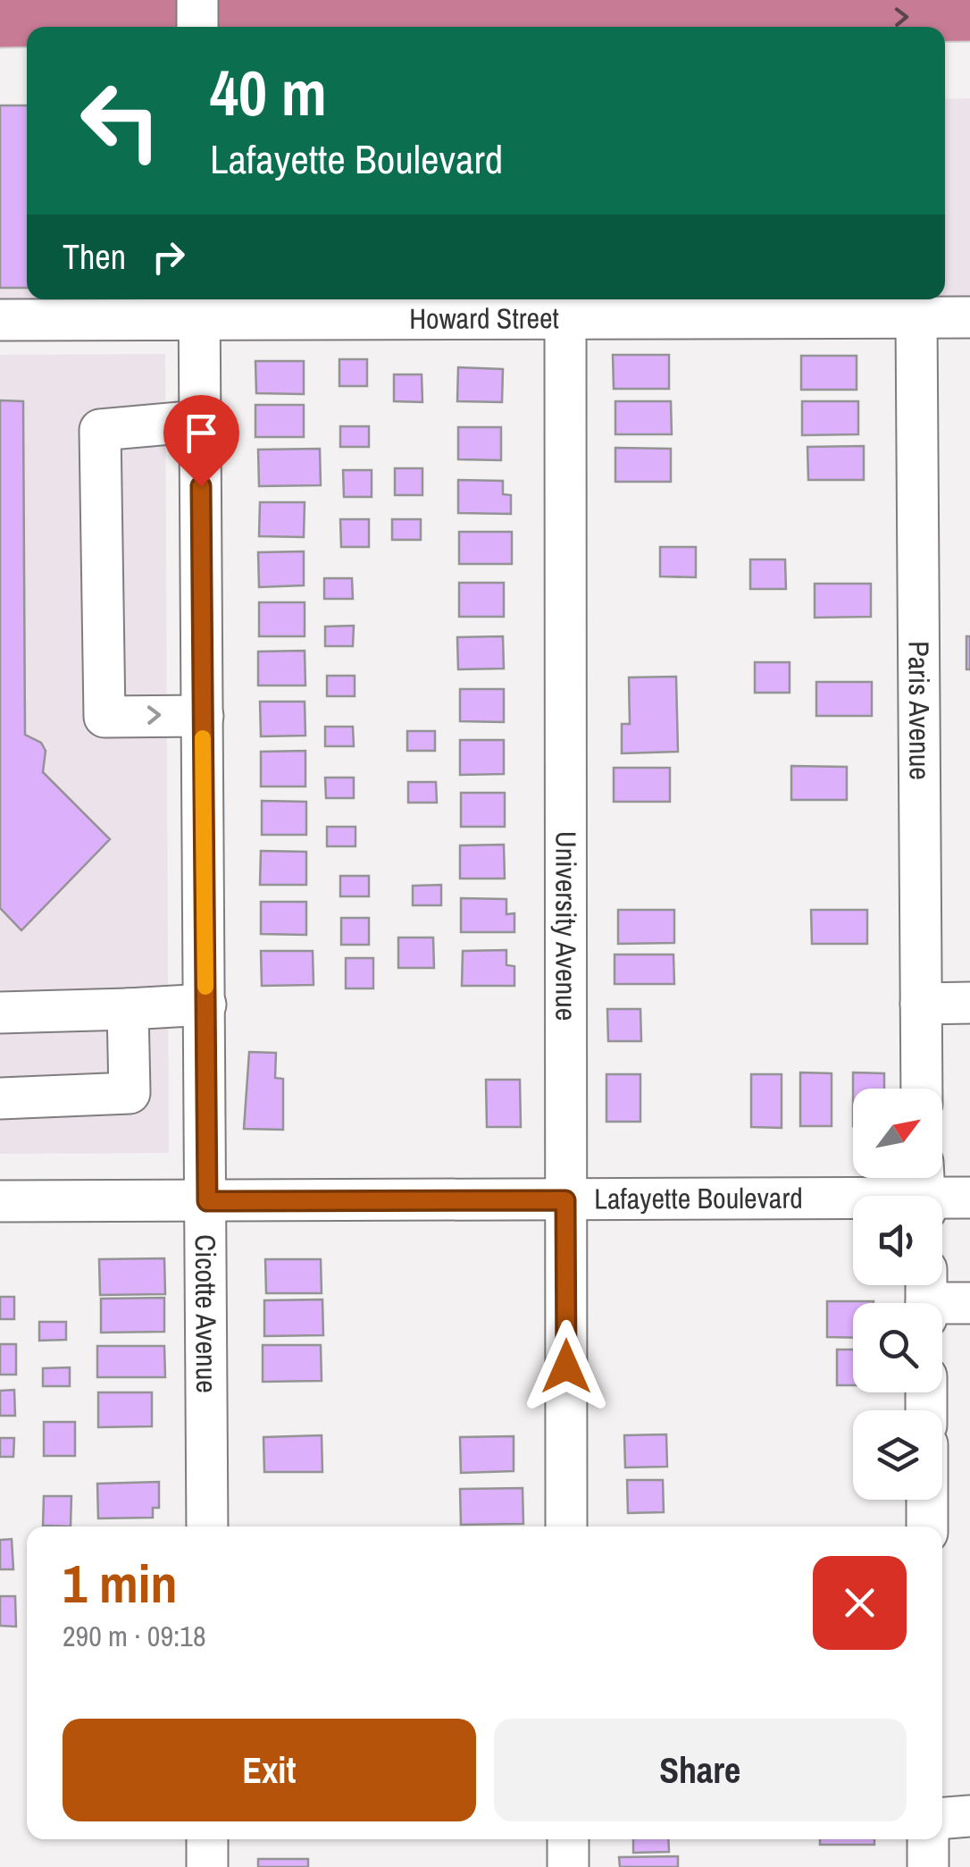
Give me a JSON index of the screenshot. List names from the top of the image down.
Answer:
{
  "streets": {
    "street": [
      "Howard Street",
      "Paris Avenue",
      "University Avenue",
      "Lafayette Boulevard",
      "Cicotte Avenue"
    ]
  },
  "crossings": [
    ["Howard Street", "Paris Avenue"],
    ["Howard Street", "University Avenue"],
    ["Howard Street", "Cicotte Avenue"],
    ["University Avenue", "Lafayette Boulevard"],
    ["Lafayette Boulevard", "Cicotte Avenue"]
  ],
  "north": "top right",
  "page": {
    "turn": ["40 m", "Lafayette Boulevard"],
    "then": "Then",
    "heading": ["1 min", "290 m · 09:18"],
    "buttons": ["Exit", "Share"]
  }
}
